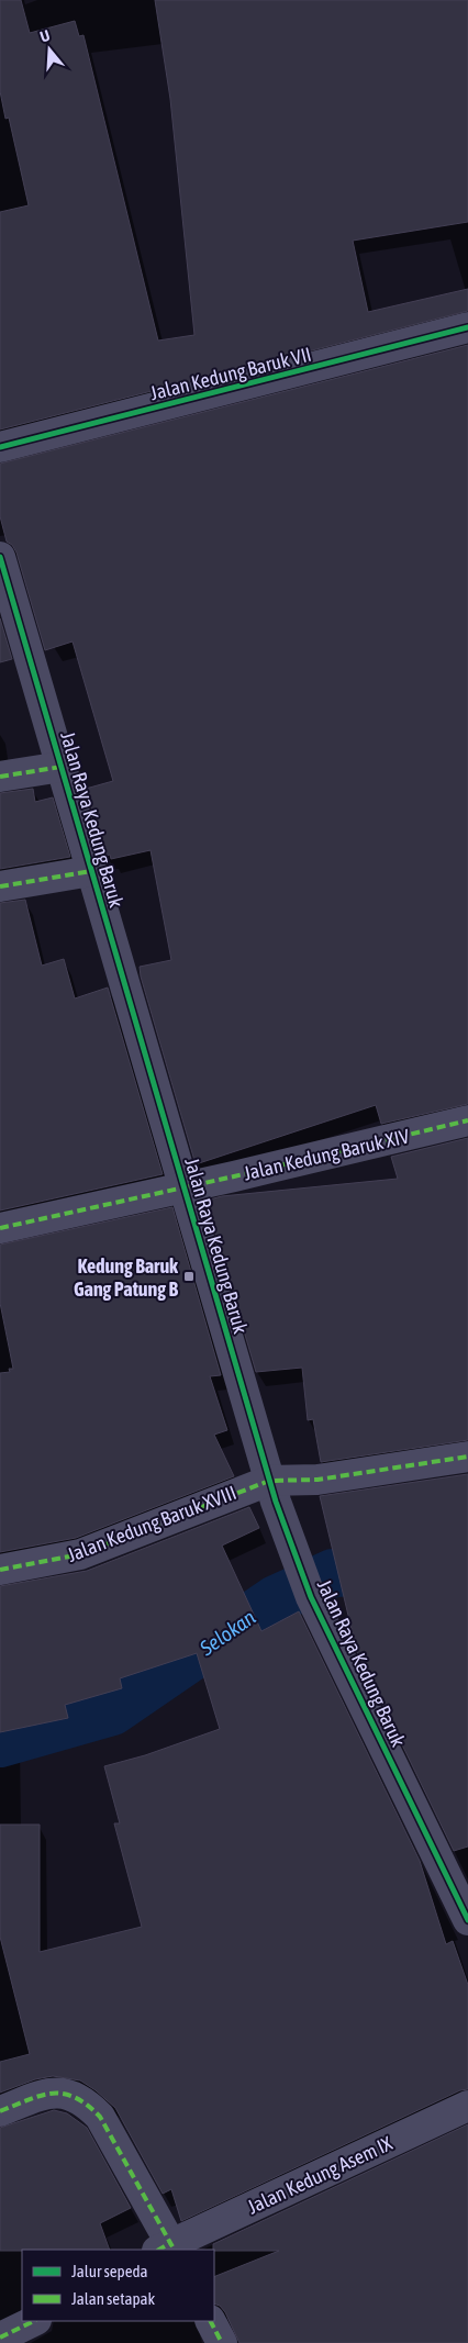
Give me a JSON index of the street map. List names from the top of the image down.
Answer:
{
  "streets": {
    "street": [
      "Jalan Kedung Baruk VII",
      "Jalan Raya Kedung Baruk",
      "Jalan Kedung Baruk XIV",
      "Jalan Kedung Baruk XVIII",
      "Jalan Kedung Asem IX"
    ]
  },
  "crossings": [
    ["Jalan Raya Kedung Baruk", "Jalan Kedung Baruk XIV"],
    ["Jalan Raya Kedung Baruk", "Jalan Kedung Baruk XVIII"]
  ],
  "water": ["Selokan"],
  "places": {
    "transit": ["Kedung Baruk Gang Patung B"]
  },
  "legend": ["Jalur sepeda", "Jalan setapak"],
  "north": "top"
}
